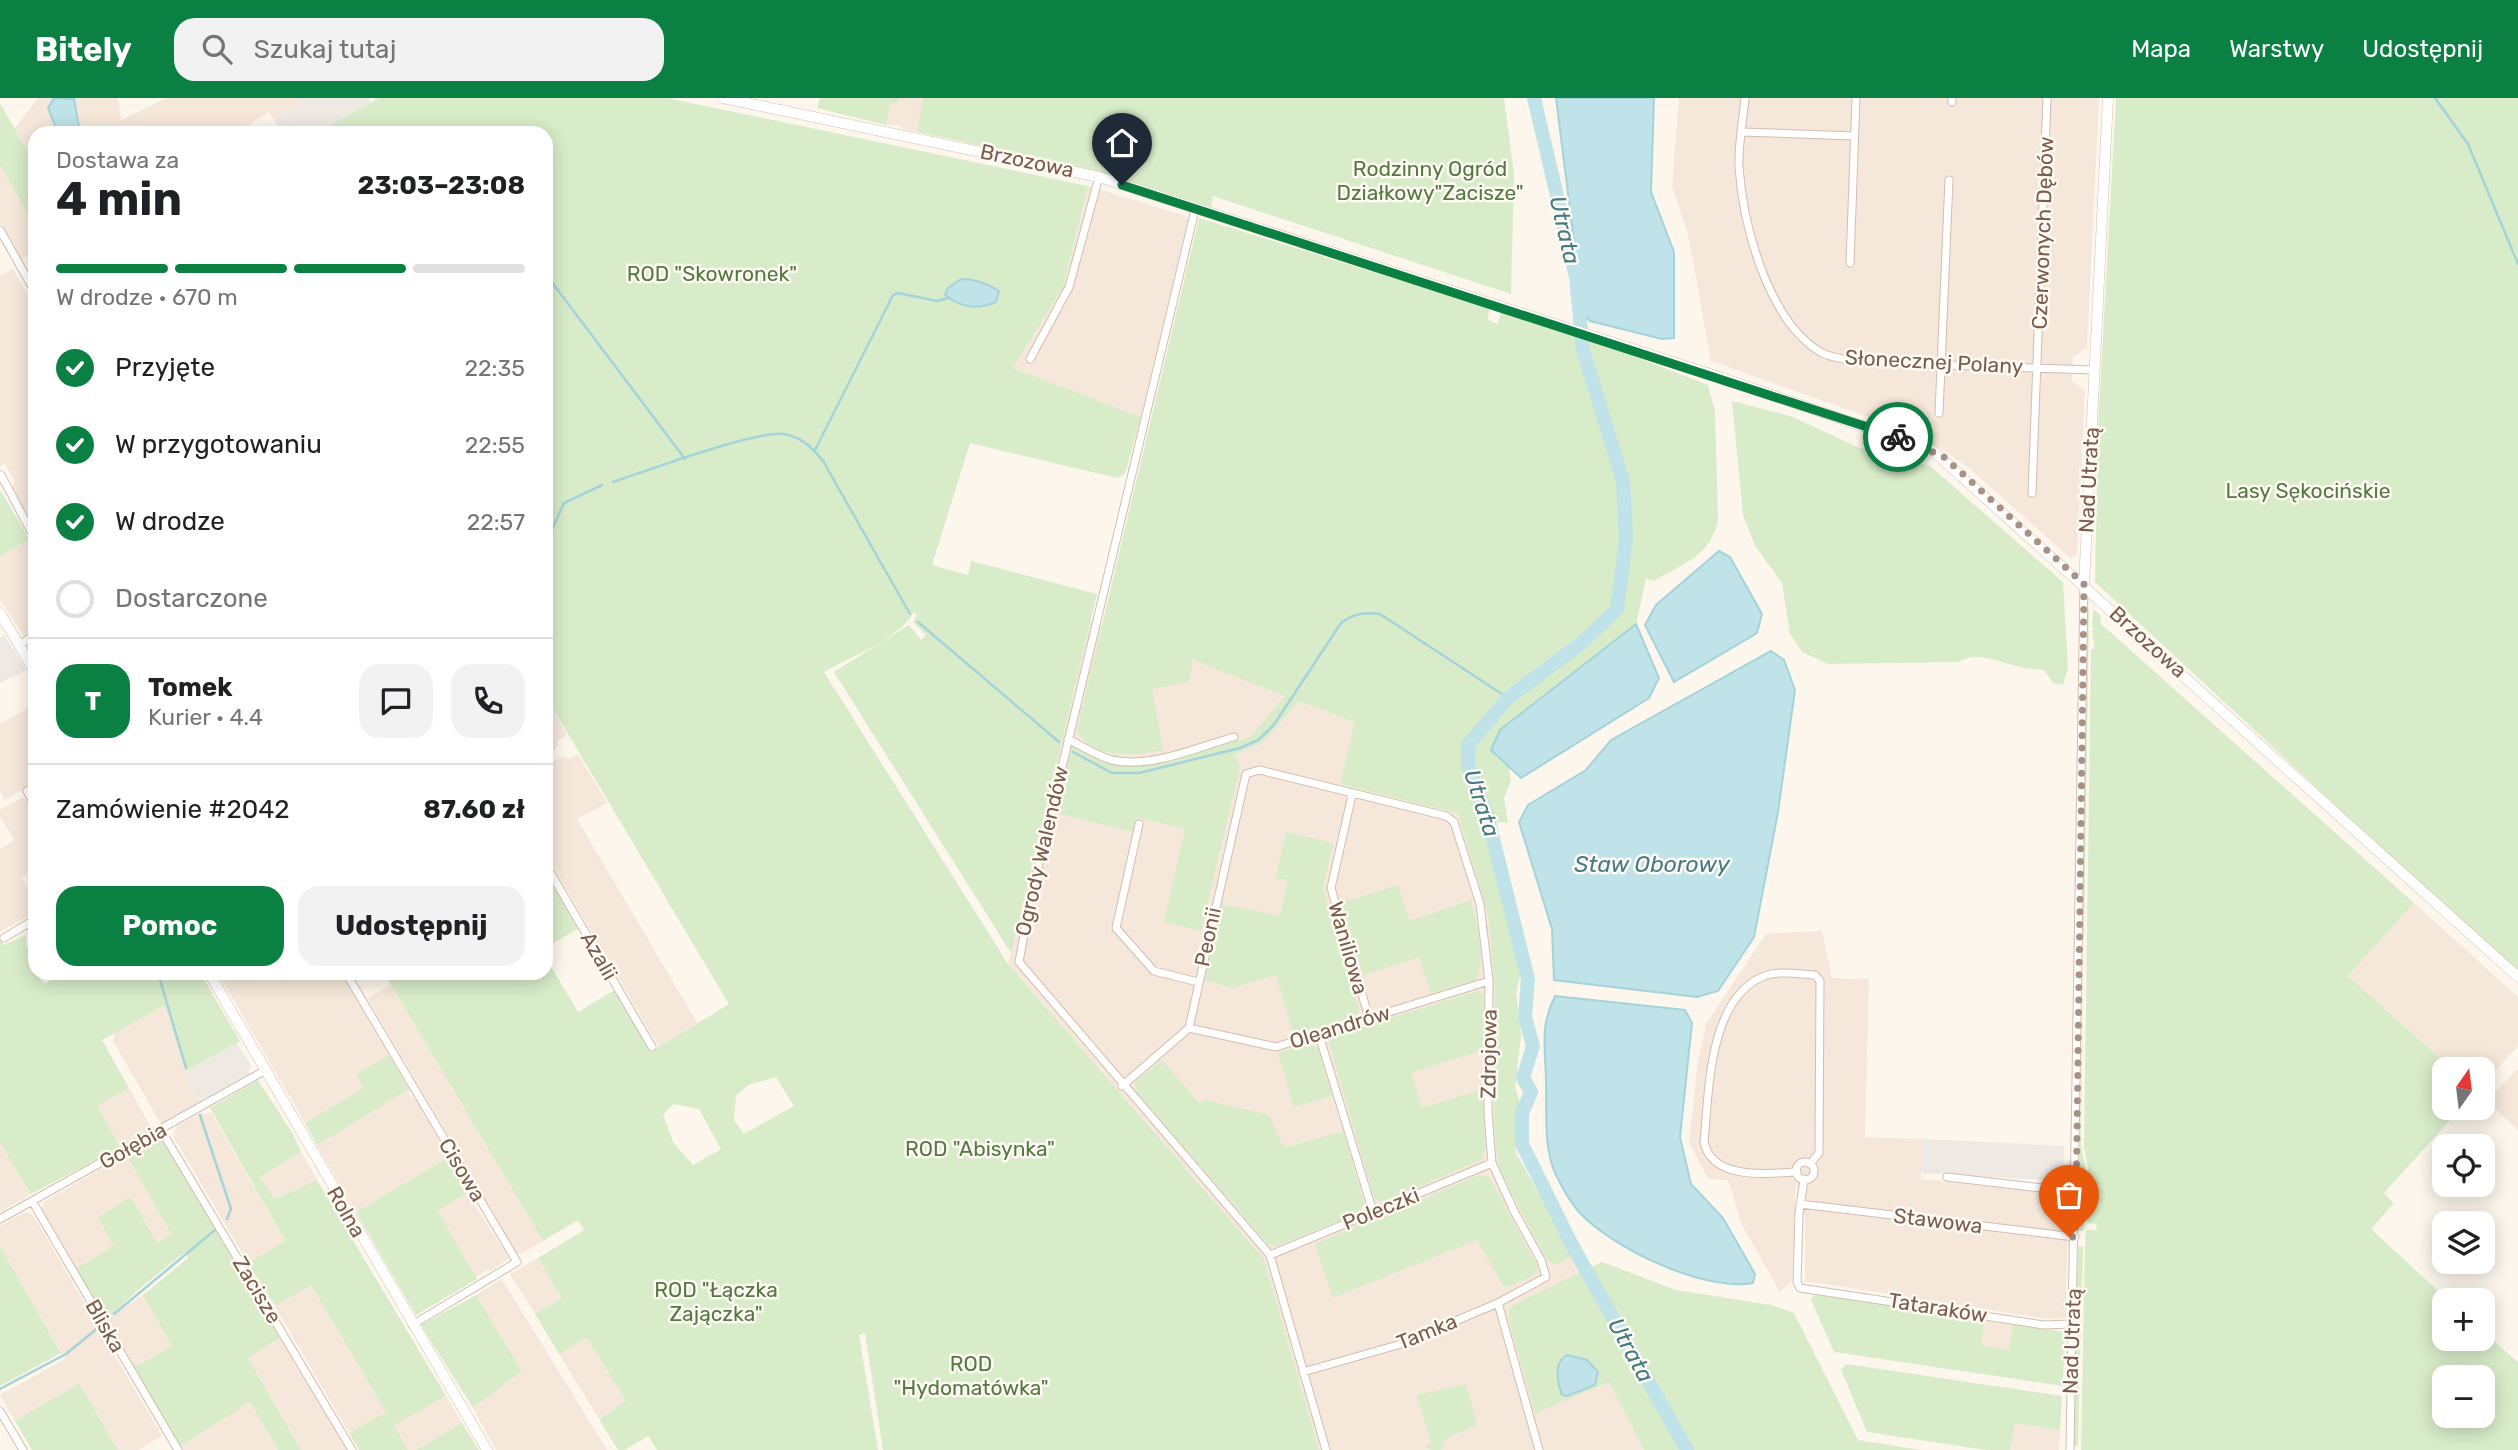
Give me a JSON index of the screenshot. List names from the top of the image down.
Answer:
{
  "streets": {
    "street": [
      "Brzozowa",
      "Czerwonych Dębów",
      "Słonecznej Polany",
      "Nad Utratą",
      "Ogrody Walendów",
      "Peonii",
      "Waniliowa",
      "Azalii",
      "Oleandrów",
      "Zdrojowa",
      "Gołębia",
      "Cisowa",
      "Poleczki",
      "Rolna",
      "Stawowa",
      "Zacisze",
      "Tataraków",
      "Bliska",
      "Tamka"
    ]
  },
  "crossings": [
    ["Brzozowa", "Nad Utratą"],
    ["Brzozowa", "Ogrody Walendów"],
    ["Czerwonych Dębów", "Słonecznej Polany"],
    ["Słonecznej Polany", "Nad Utratą"],
    ["Nad Utratą", "Stawowa"],
    ["Nad Utratą", "Tataraków"],
    ["Ogrody Walendów", "Poleczki"],
    ["Ogrody Walendów", "Tamka"],
    ["Peonii", "Waniliowa"],
    ["Peonii", "Oleandrów"],
    ["Peonii", "Zdrojowa"],
    ["Waniliowa", "Oleandrów"],
    ["Waniliowa", "Zdrojowa"],
    ["Oleandrów", "Zdrojowa"],
    ["Zdrojowa", "Poleczki"],
    ["Zdrojowa", "Tamka"],
    ["Gołębia", "Rolna"],
    ["Gołębia", "Zacisze"],
    ["Gołębia", "Bliska"],
    ["Cisowa", "Rolna"],
    ["Stawowa", "Tataraków"]
  ],
  "water": ["Utrata", "Staw Oborowy"],
  "parks": [
    "Rodzinny Ogród Działkowy\"Zacisze\"",
    "ROD \"Skowronek\"",
    "Lasy Sękocińskie",
    "ROD \"Abisynka\"",
    "ROD \"Łączka Zajączka\"",
    "ROD \"Hydomatówka\""
  ],
  "north": "top",
  "page": {
    "header": "Bitely",
    "search": "Szukaj tutaj",
    "nav": ["Mapa", "Warstwy", "Udostępnij"],
    "heading": ["4 min", "Dostawa za", "23:03–23:08"],
    "panel": [
      "Tomek",
      "Kurier · 4.4",
      "Zamówienie #2042",
      "87.60 zł"
    ],
    "bar": "W drodze · 670 m",
    "list": [
      ["Przyjęte", "22:35"],
      ["W przygotowaniu", "22:55"],
      ["W drodze", "22:57"],
      "Dostarczone"
    ],
    "round": "T",
    "buttons": ["Pomoc", "Udostępnij"],
    "map_buttons": ["+", "−"]
  }
}
